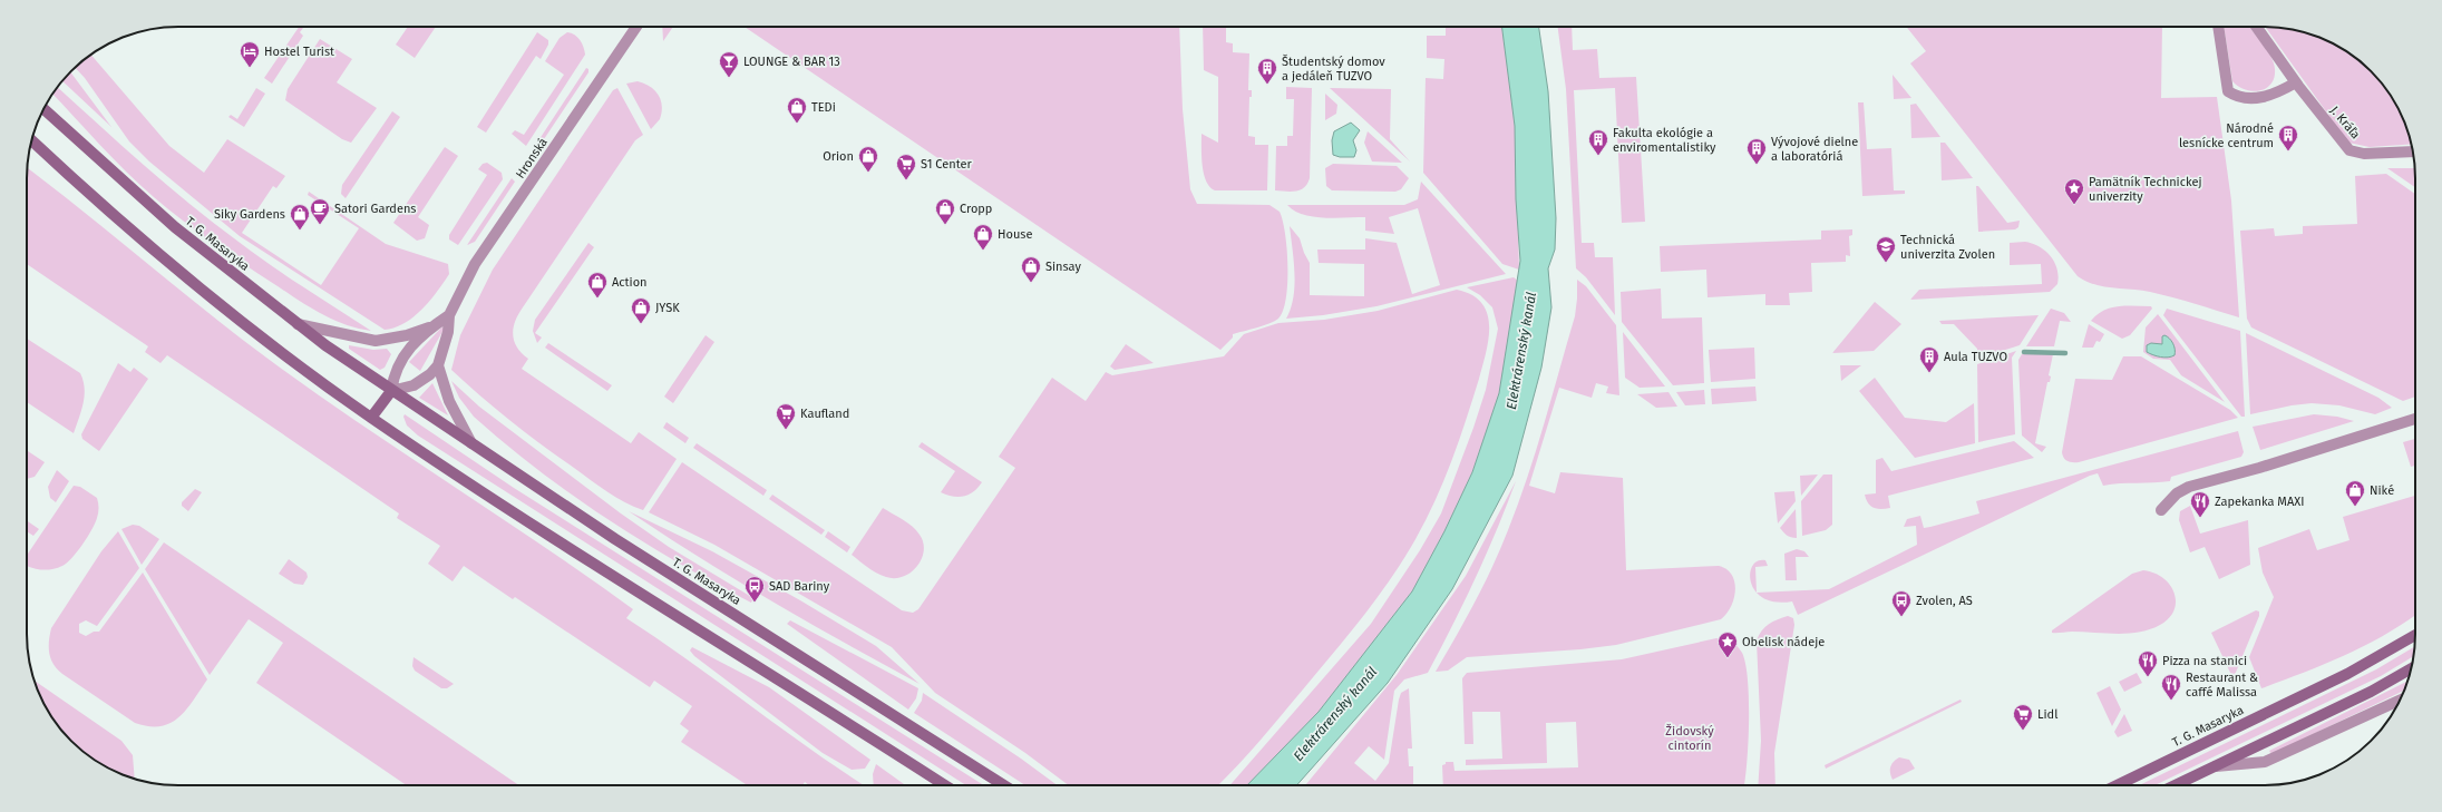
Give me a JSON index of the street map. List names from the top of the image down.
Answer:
{
  "streets": {
    "street": ["J. Kráľa", "Hronská", "T. G. Masaryka"]
  },
  "water": ["Elektrárenský kanál"],
  "parks": ["Židovský cintorín"],
  "places": {
    "hotel": ["Hostel Turist"],
    "bar": ["LOUNGE & BAR 13"],
    "building": [
      "Študentský domov a jedáleň TUZVO",
      "Národné lesnícke centrum",
      "Fakulta ekológie a enviromentalistiky",
      "Vývojové dielne a laboratóriá",
      "Aula TUZVO"
    ],
    "shop": [
      "TEDi",
      "Orion",
      "Cropp",
      "Siky Gardens",
      "House",
      "Sinsay",
      "Action",
      "JYSK",
      "Niké"
    ],
    "supermarket": ["S1 Center", "Kaufland", "Lidl"],
    "place": ["Pamätník Technickej univerzity", "Obelisk nádeje"],
    "cafe": ["Satori Gardens"],
    "school or university": ["Technická univerzita Zvolen"],
    "restaurant": ["Zapekanka MAXI", "Pizza na stanici", "Restaurant & caffé Malissa"],
    "bus stop": ["SAD Bariny", "Zvolen, AS"]
  }
}
